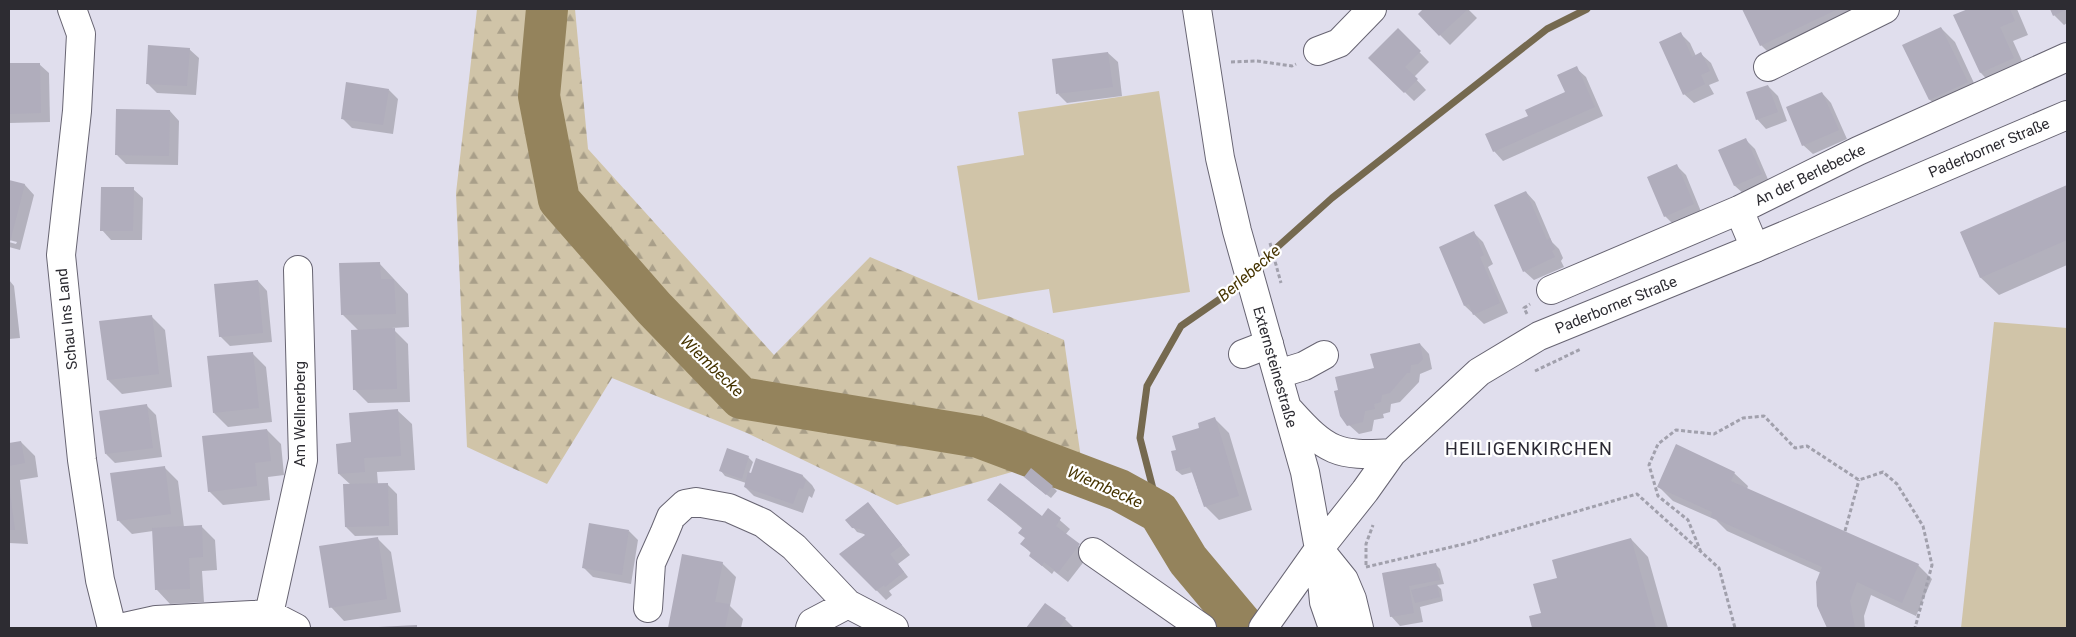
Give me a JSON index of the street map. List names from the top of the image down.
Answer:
{
  "streets": {
    "street": [
      "Paderborner Straße",
      "An der Berlebecke",
      "Schau Ins Land",
      "Externsteinestraße",
      "Am Wellnerberg"
    ]
  },
  "crossings": [
    ["Paderborner Straße", "Externsteinestraße"]
  ],
  "districts": ["HEILIGENKIRCHEN"],
  "water": ["Berlebecke", "Wiembecke"]
}
